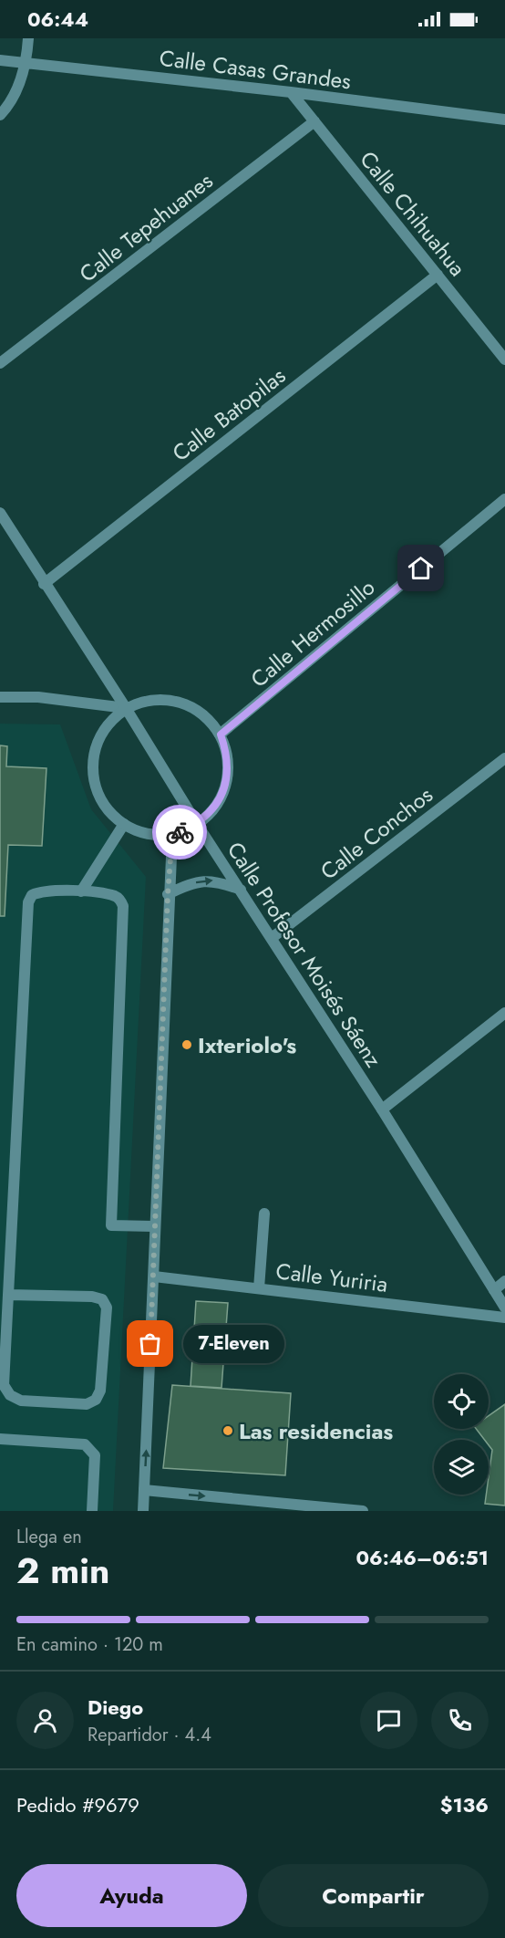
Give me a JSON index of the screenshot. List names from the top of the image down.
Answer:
{
  "streets": {
    "street": [
      "Calle Casas Grandes",
      "Calle Chihuahua",
      "Calle Tepehuanes",
      "Calle Batopilas",
      "Calle Hermosillo",
      "Calle Conchos",
      "Calle Profesor Moisés Sáenz",
      "Calle Yuriria"
    ]
  },
  "crossings": [
    ["Calle Casas Grandes", "Calle Chihuahua"],
    ["Calle Chihuahua", "Calle Tepehuanes"],
    ["Calle Chihuahua", "Calle Batopilas"],
    ["Calle Batopilas", "Calle Profesor Moisés Sáenz"],
    ["Calle Conchos", "Calle Profesor Moisés Sáenz"]
  ],
  "places": ["Ixteriolo's", "7-Eleven", "Las residencias"],
  "page": {
    "status": "06:44",
    "bubble": "7-Eleven",
    "heading": ["2 min", "Llega en", "06:46–06:51"],
    "panel": [
      "Diego",
      "Repartidor · 4.4",
      "Pedido #9679",
      "$136"
    ],
    "bar": "En camino · 120 m",
    "buttons": ["Ayuda", "Compartir"]
  }
}
